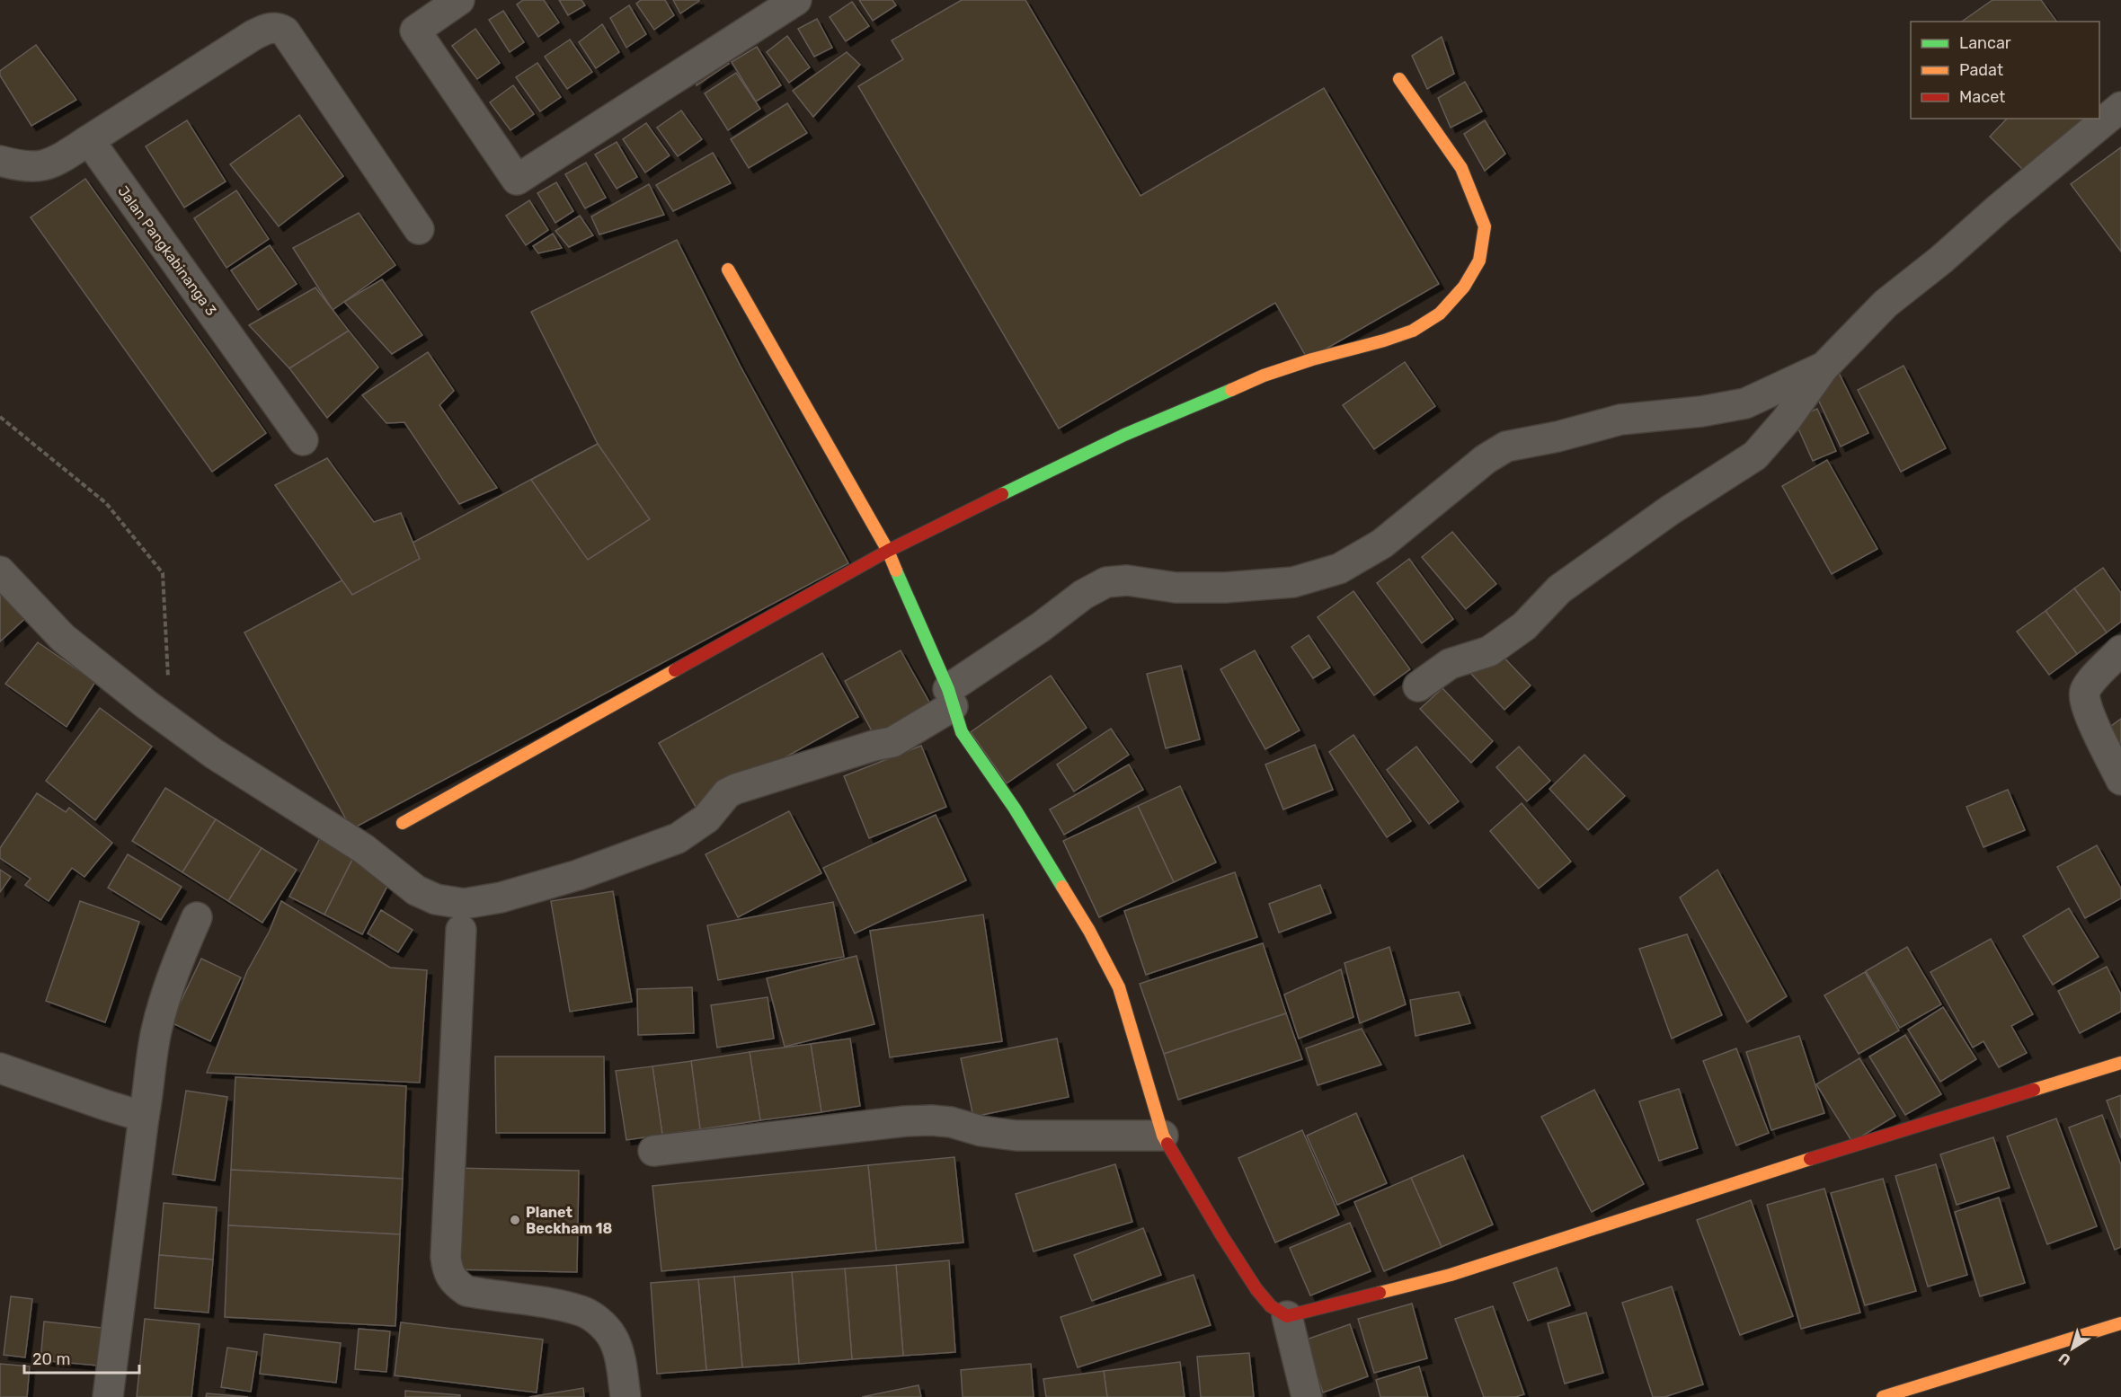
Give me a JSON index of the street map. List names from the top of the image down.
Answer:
{
  "streets": {
    "street": ["Jalan Pangkabinanga 3"]
  },
  "places": ["Planet Beckham 18"],
  "legend": ["Lancar", "Padat", "Macet"],
  "scale_bar": "20 m",
  "north": "bottom left"
}
